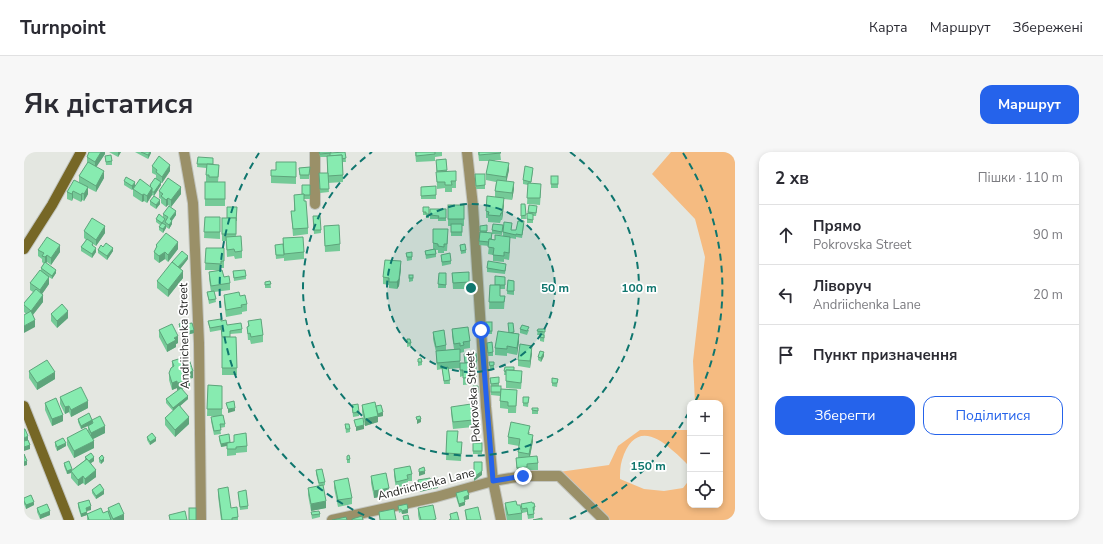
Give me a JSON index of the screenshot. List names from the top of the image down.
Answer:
{
  "streets": {
    "street": ["Andriichenka Street", "Pokrovska Street", "Andriichenka Lane"]
  },
  "crossings": [
    ["Pokrovska Street", "Andriichenka Lane"]
  ],
  "page": {
    "header": "Turnpoint",
    "nav": ["Карта", "Маршрут", "Збережені"],
    "title": "Як дістатися",
    "buttons": [
      "Маршрут",
      ["Зберегти", "Поділитися"]
    ],
    "heading": ["2 хв", "Пішки · 110 m"],
    "list": [
      ["Прямо", "Pokrovska Street", "90 m"],
      ["Ліворуч", "Andriichenka Lane", "20 m"],
      "Пункт призначення"
    ],
    "map_buttons": ["+", "−"]
  },
  "rings": ["50 m", "100 m", "150 m"]
}
